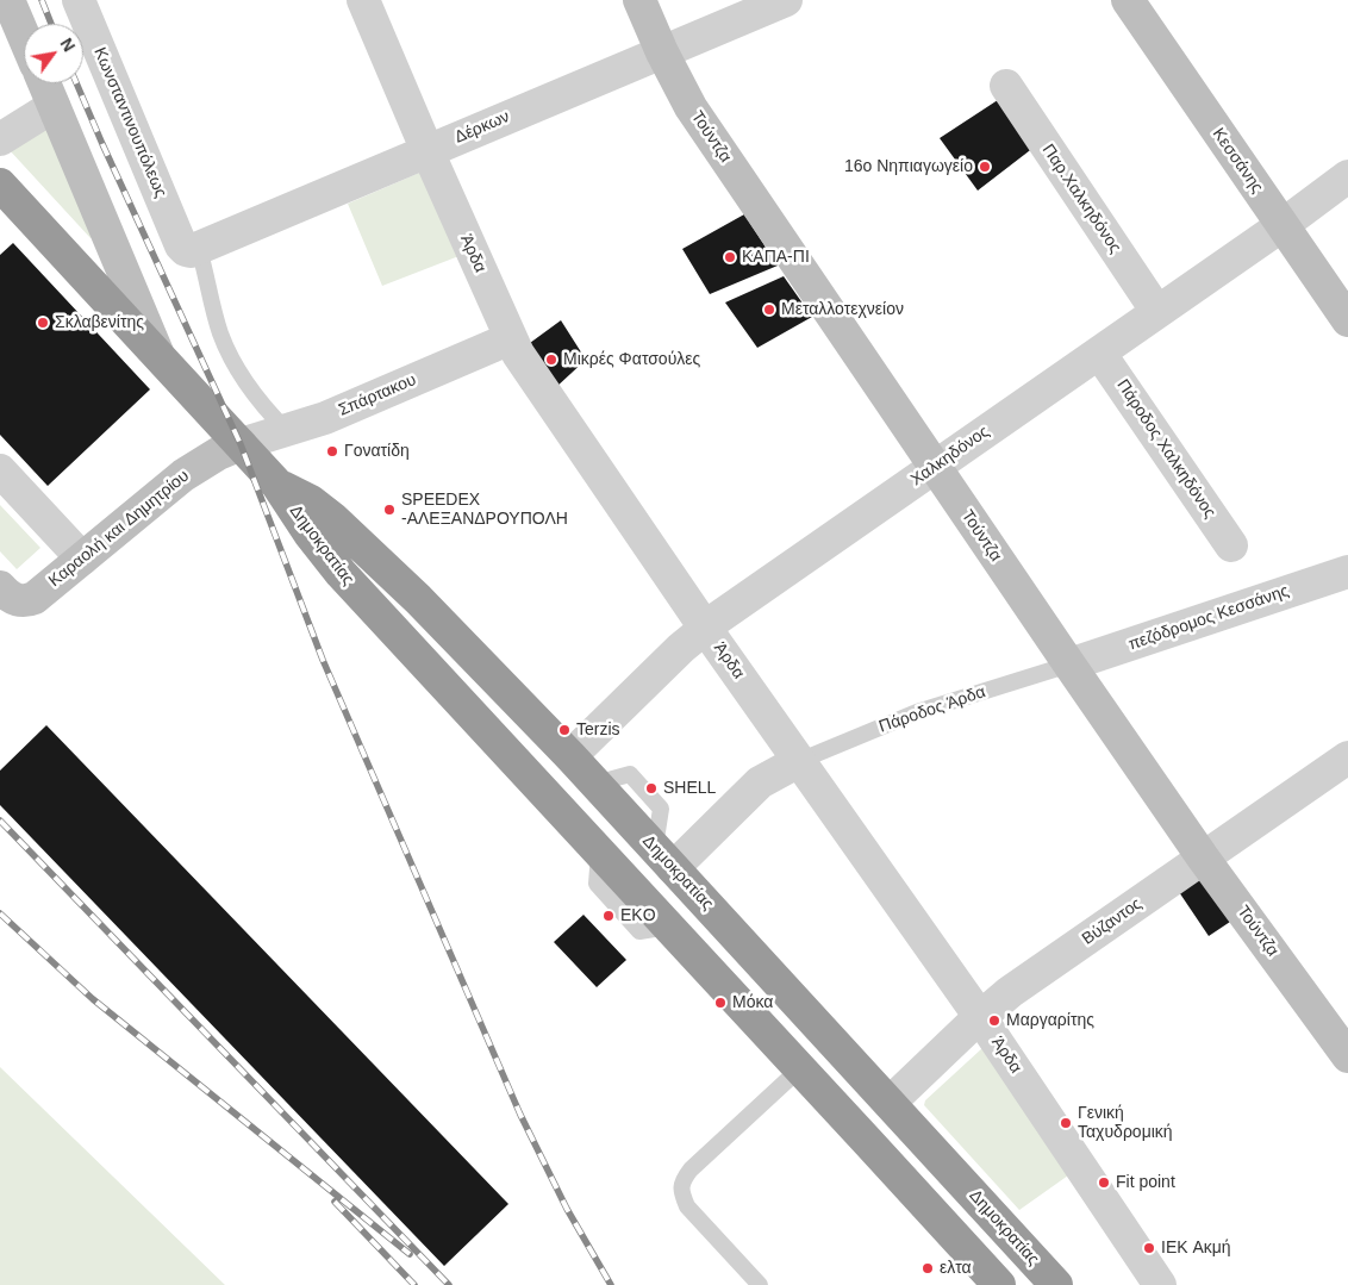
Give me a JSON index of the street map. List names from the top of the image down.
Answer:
{
  "streets": {
    "highway": ["Δημοκρατίας"],
    "street": [
      "Κωνσταντινουπόλεως",
      "Δέρκων",
      "Τούντζα",
      "Κεσσάνης",
      "Παρ.Χαλκηδόνος",
      "Άρδα",
      "Σπάρτακου",
      "Πάροδος Χαλκηδόνος",
      "Χαλκηδόνος",
      "Καραολή και Δημητρίου",
      "πεζόδρομος Κεσσάνης",
      "Βύζαντος"
    ],
    "lane": ["Πάροδος Άρδα"]
  },
  "crossings": [
    ["Κωνσταντινουπόλεως", "Δέρκων"],
    ["Δέρκων", "Τούντζα"],
    ["Δέρκων", "Άρδα"],
    ["Τούντζα", "Χαλκηδόνος"],
    ["Τούντζα", "πεζόδρομος Κεσσάνης"],
    ["Τούντζα", "Πάροδος Άρδα"],
    ["Τούντζα", "Βύζαντος"],
    ["Κεσσάνης", "Χαλκηδόνος"],
    ["Παρ.Χαλκηδόνος", "Χαλκηδόνος"],
    ["Άρδα", "Σπάρτακου"],
    ["Άρδα", "Χαλκηδόνος"],
    ["Άρδα", "Πάροδος Άρδα"],
    ["Άρδα", "Βύζαντος"],
    ["Σπάρτακου", "Καραολή και Δημητρίου"],
    ["Σπάρτακου", "Δημοκρατίας"],
    ["Πάροδος Χαλκηδόνος", "Χαλκηδόνος"],
    ["Χαλκηδόνος", "Δημοκρατίας"],
    ["Καραολή και Δημητρίου", "Δημοκρατίας"],
    ["Δημοκρατίας", "Βύζαντος"],
    ["πεζόδρομος Κεσσάνης", "Πάροδος Άρδα"]
  ],
  "places": [
    "16ο Νηπιαγωγείο",
    "ΚΑΠΑ-ΠΙ",
    "Μεταλλοτεχνείον",
    "Σκλαβενίτης",
    "Μικρές Φατσούλες",
    "Γονατίδη",
    "SPEEDEX -ΑΛΕΞΑΝΔΡΟΥΠΟΛΗ",
    "Terzis",
    "SHELL",
    "EKO",
    "Μόκα",
    "Μαργαρίτης",
    "Γενική Ταχυδρομική",
    "Fit point",
    "ΙΕΚ Ακμή",
    "ελτα"
  ],
  "north": "top right"
}
